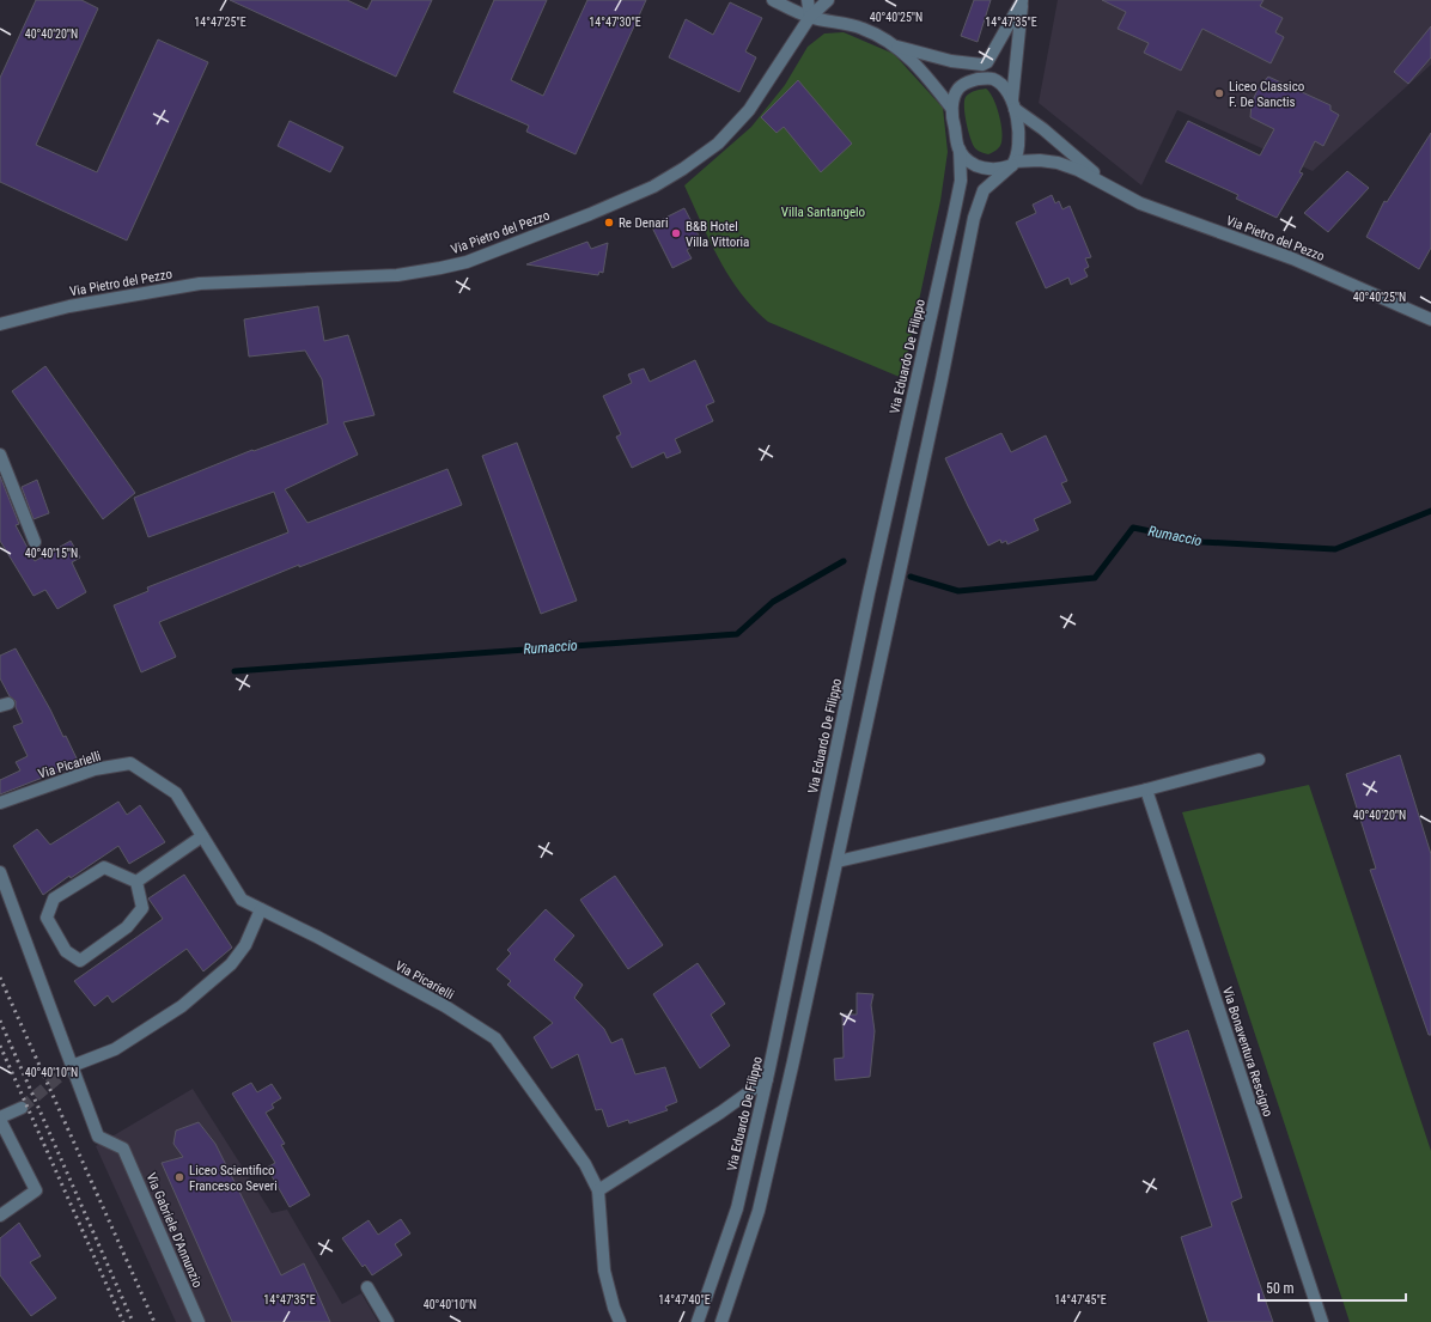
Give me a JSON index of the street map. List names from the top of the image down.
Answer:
{
  "streets": {
    "street": [
      "Via Pietro del Pezzo",
      "Via Eduardo De Filippo",
      "Via Picarielli",
      "Via Bonaventura Rescigno",
      "Via Gabriele D'Annunzio"
    ]
  },
  "crossings": [
    ["Via Pietro del Pezzo", "Via Eduardo De Filippo"]
  ],
  "water": ["Rumaccio"],
  "parks": ["Villa Santangelo"],
  "places": [
    "Liceo Classico F. De Sanctis",
    "Re Denari",
    "B&B Hotel Villa Vittoria",
    "Liceo Scientifico Francesco Severi"
  ],
  "scale_bar": "50 m",
  "coordinates": [
    "40°40'25\"N",
    "14°47'25\"E",
    "14°47'30\"E",
    "14°47'35\"E",
    "40°40'20\"N",
    "40°40'15\"N",
    "40°40'10\"N",
    "14°47'40\"E",
    "14°47'45\"E"
  ]
}
